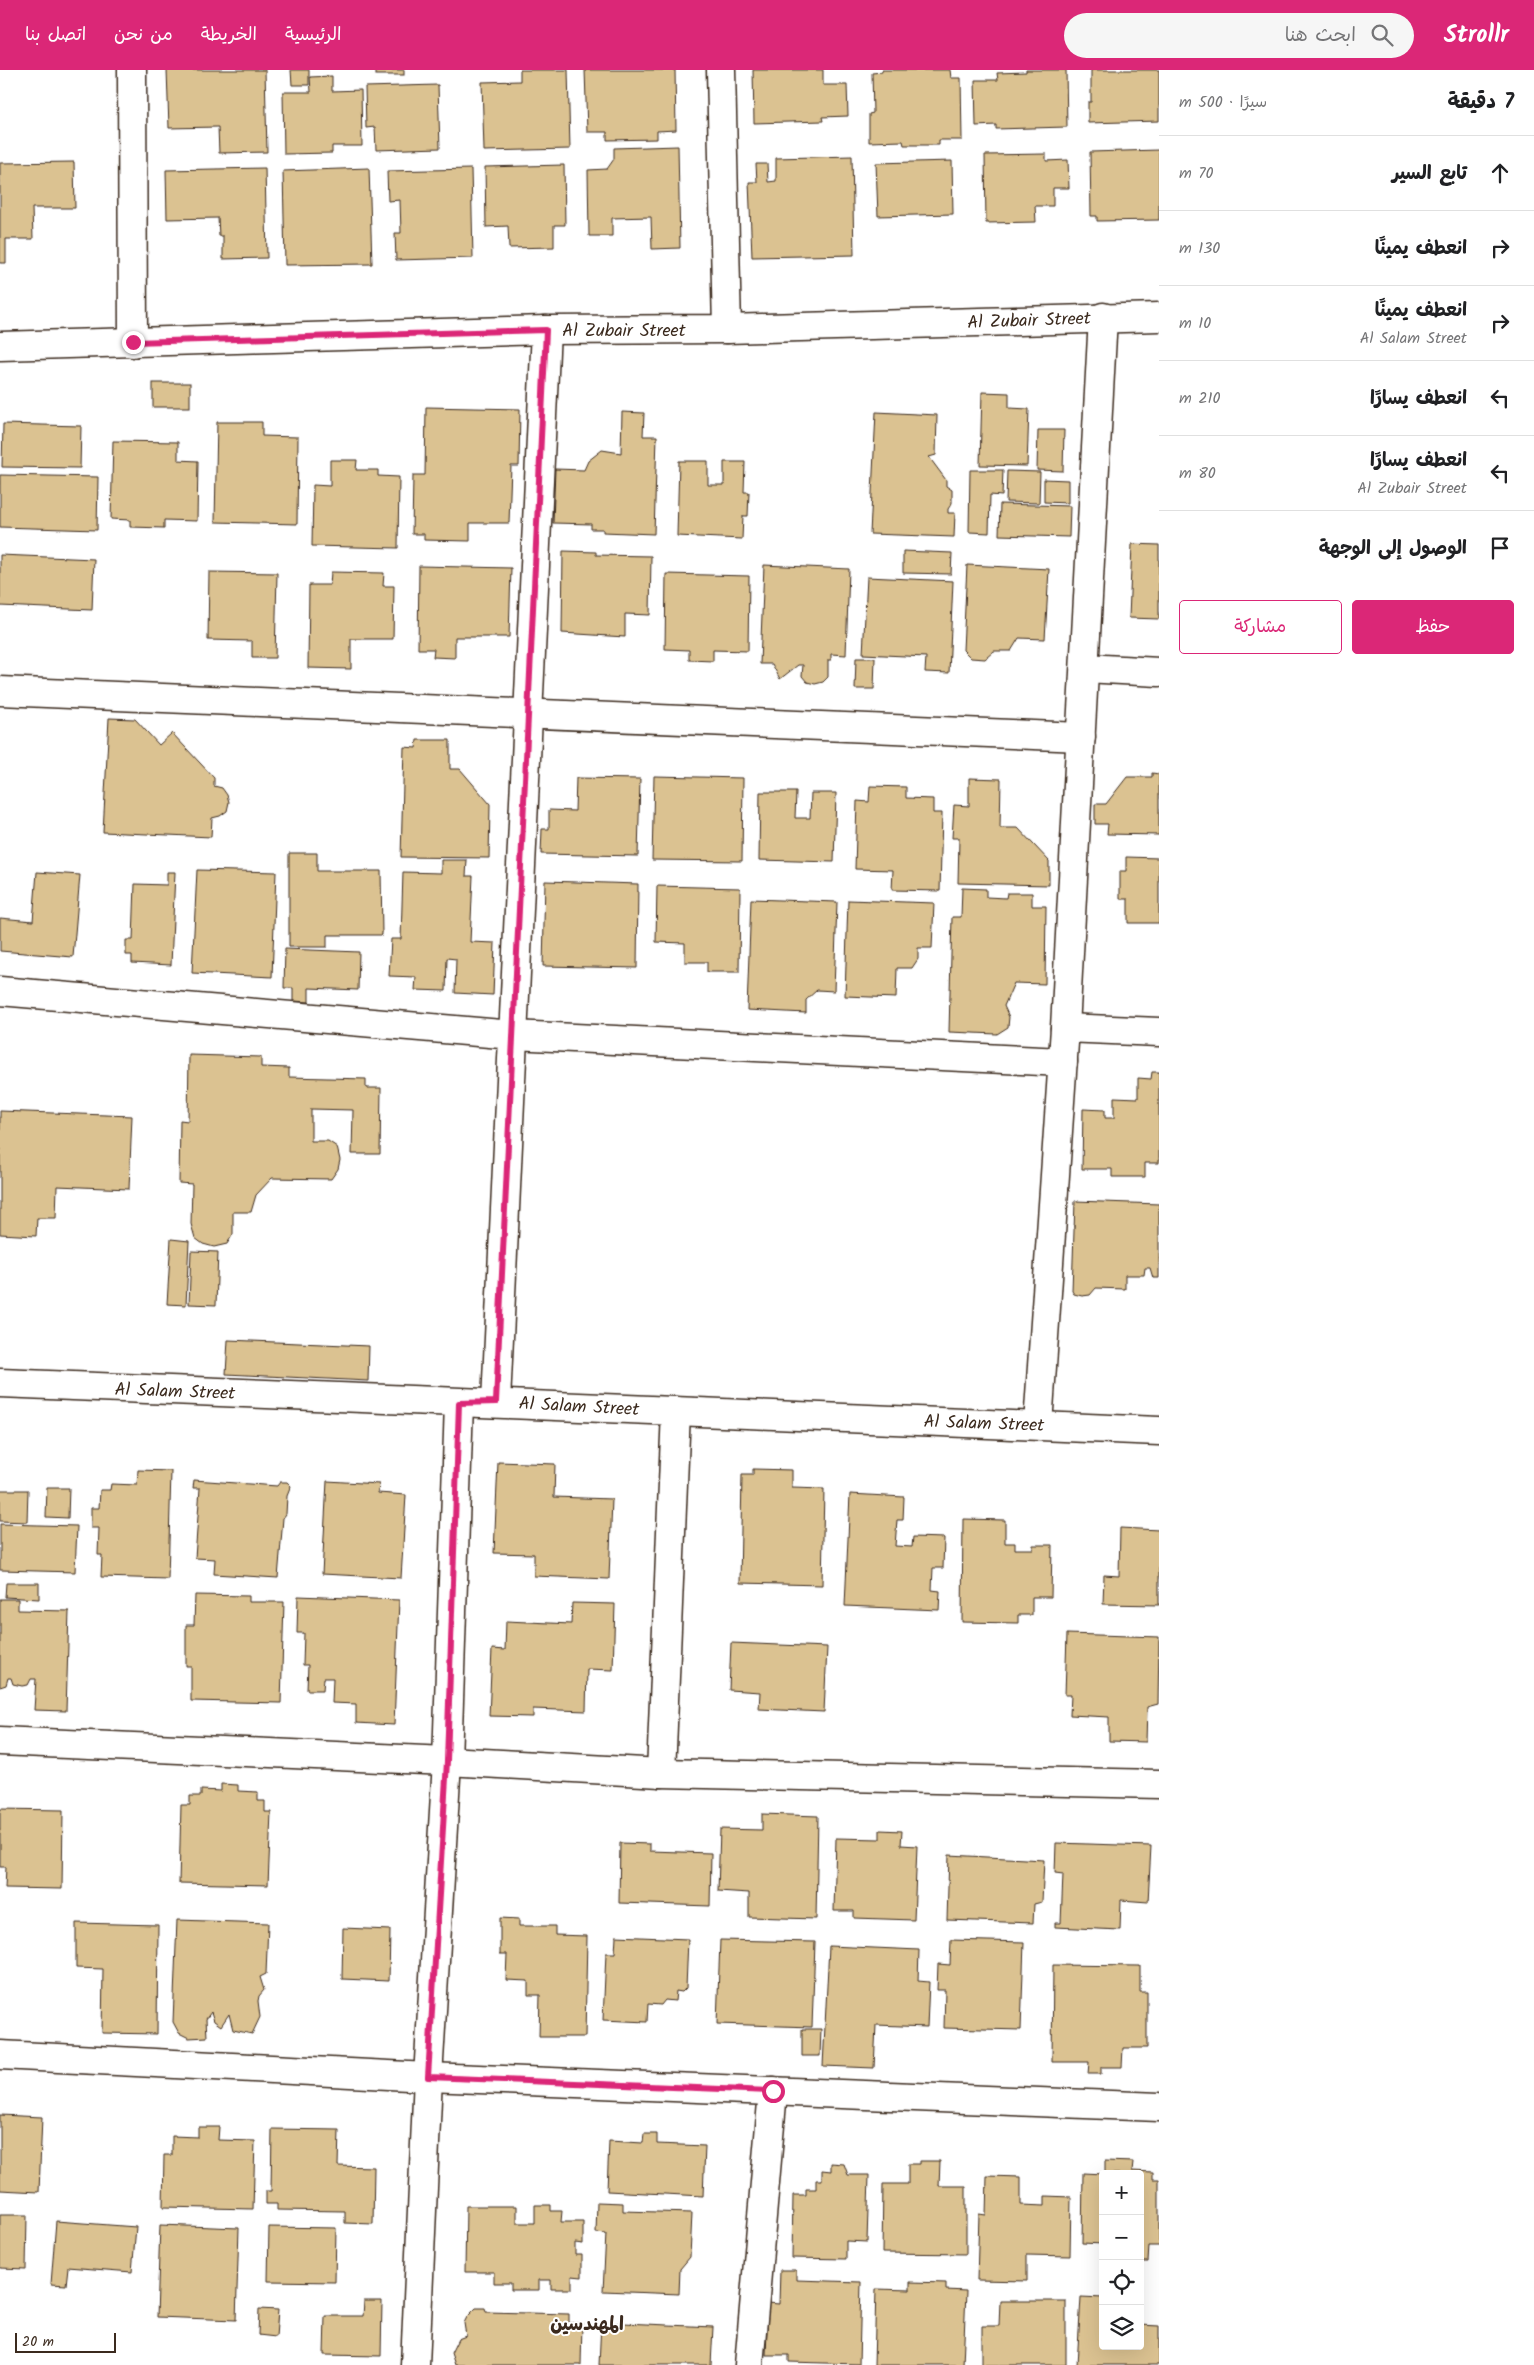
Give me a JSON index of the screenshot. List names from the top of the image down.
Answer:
{
  "streets": {
    "street": ["Al Zubair Street", "Al Salam Street"]
  },
  "districts": ["المهندسين"],
  "scale_bar": "20 m",
  "page": {
    "header": "Strollr",
    "search": "ابحث هنا",
    "nav": [
      "الرئيسية",
      "الخريطة",
      "من نحن",
      "اتصل بنا"
    ],
    "heading": ["7 دقيقة", "سيرًا · 500 m"],
    "list": [
      ["تابع السير", "70 m"],
      ["انعطف يمينًا", "130 m"],
      ["انعطف يمينًا", "Al Salam Street", "10 m"],
      ["انعطف يسارًا", "210 m"],
      ["انعطف يسارًا", "Al Zubair Street", "80 m"],
      "الوصول إلى الوجهة"
    ],
    "buttons": ["حفظ", "مشاركة"],
    "map_buttons": ["+", "−"],
    "scale": "20 m"
  }
}
